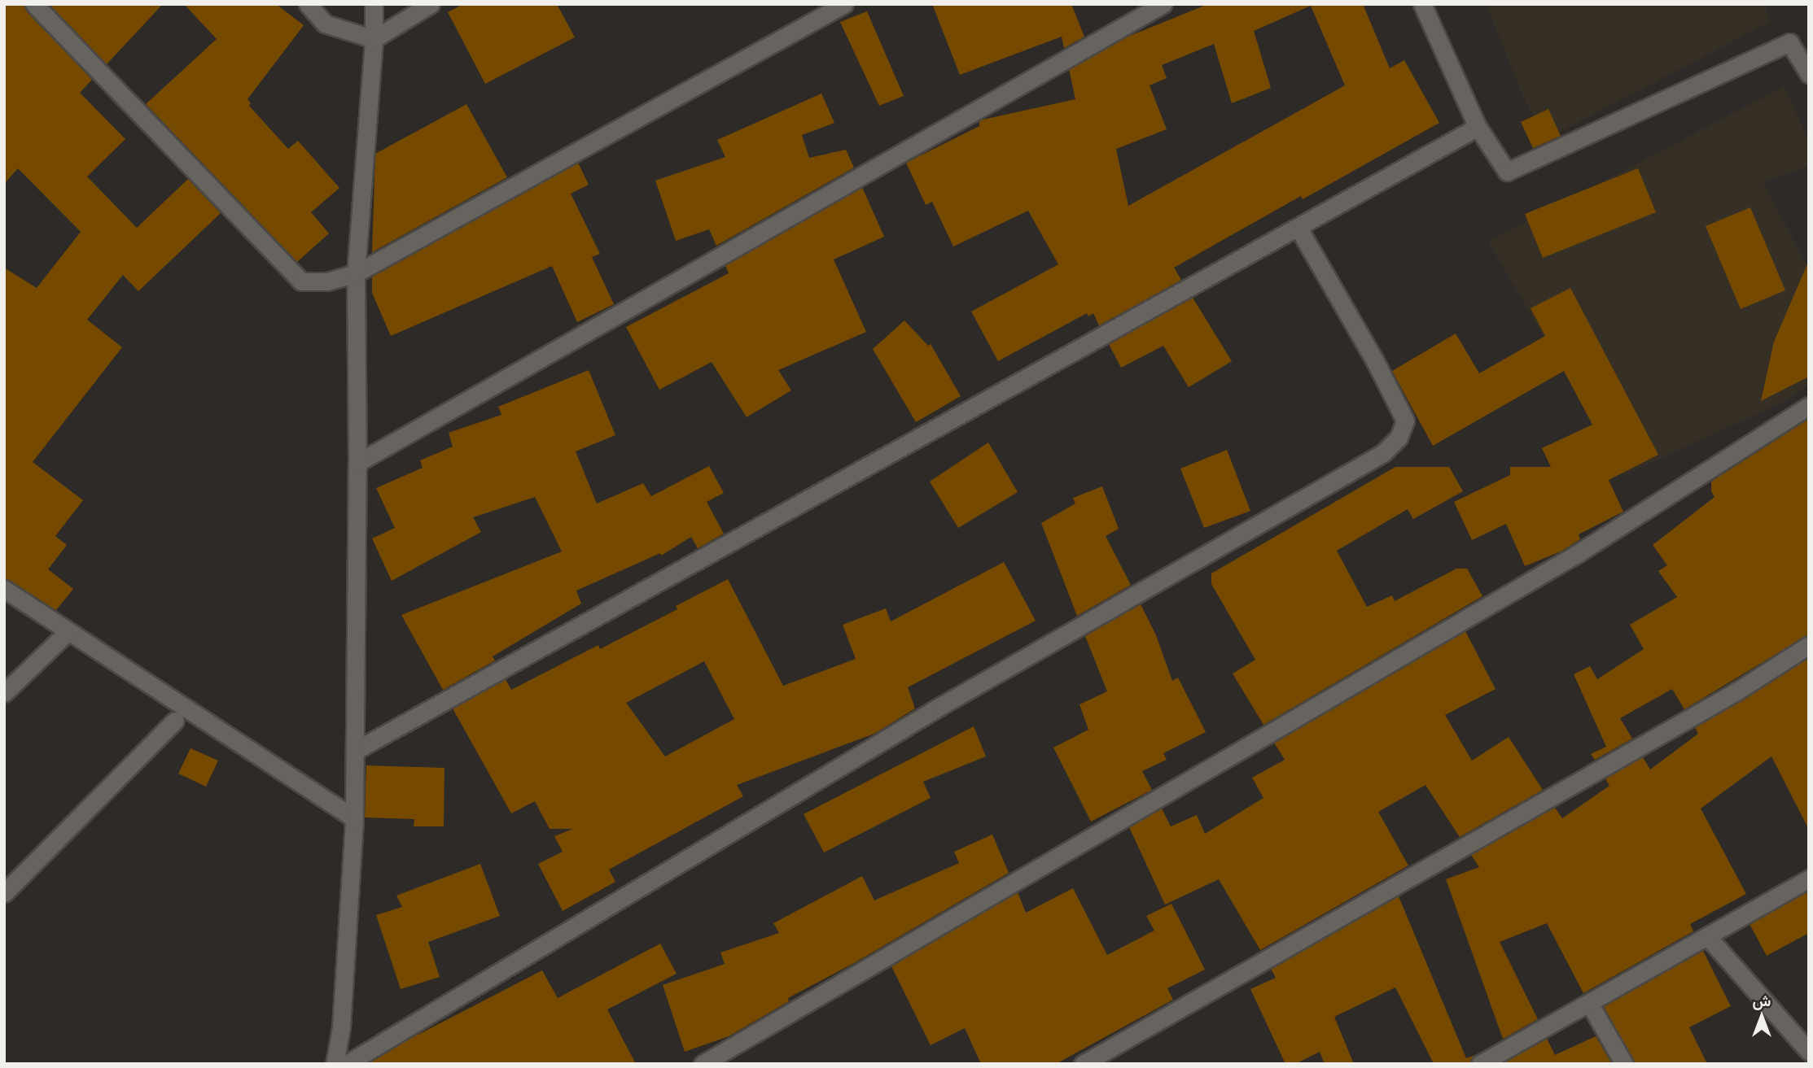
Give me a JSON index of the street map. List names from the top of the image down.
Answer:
{
  "north": "top"
}
